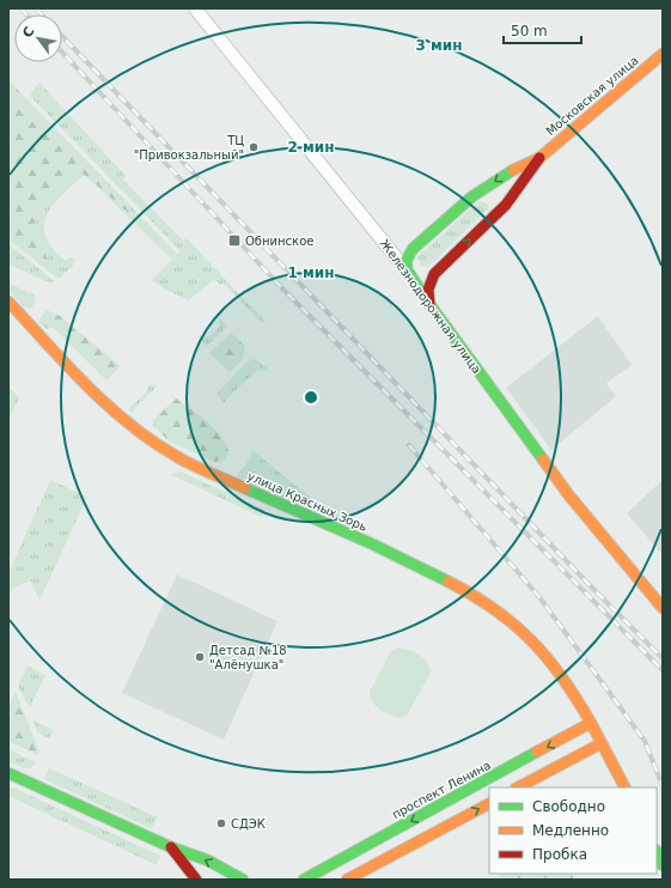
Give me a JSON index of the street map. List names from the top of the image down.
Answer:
{
  "streets": {
    "main road": [
      "Московская улица",
      "Железнодорожная улица",
      "улица Красных Зорь",
      "проспект Ленина"
    ]
  },
  "crossings": [
    ["улица Красных Зорь", "проспект Ленина"]
  ],
  "places": {
    "other": ["ТЦ \"Привокзальный\"", "Детсад №18 \"Алёнушка\"", "СДЭК"],
    "transit": ["Обнинское"]
  },
  "legend": ["Свободно", "Медленно", "Пробка"],
  "scale_bar": "50 m",
  "north": "top left",
  "rings": ["3 мин", "2 мин", "1 мин"]
}
